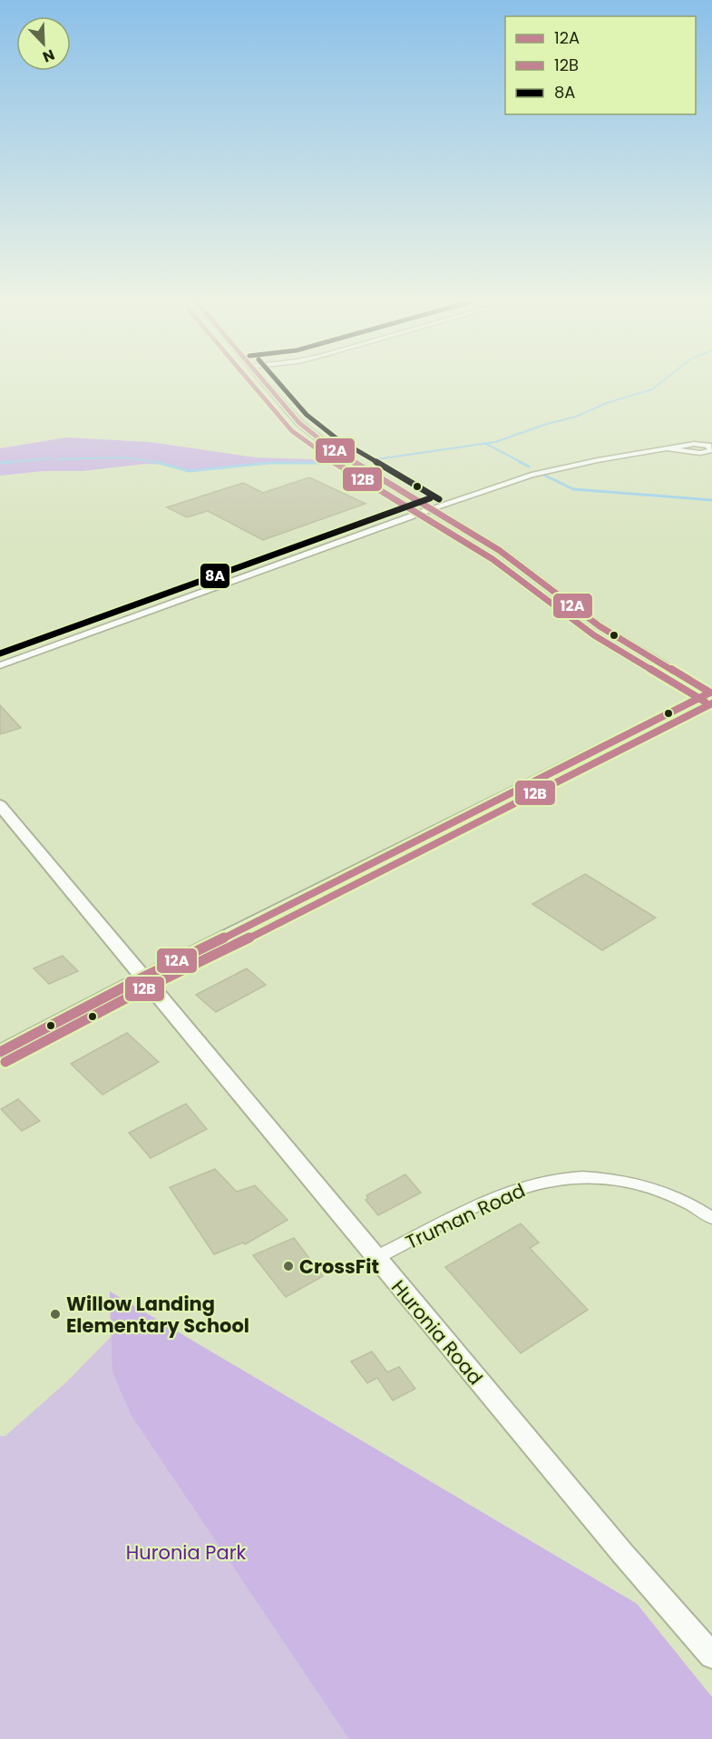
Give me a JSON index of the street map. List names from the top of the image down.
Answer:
{
  "streets": {
    "main road": ["Huronia Road"],
    "street": ["Truman Road"]
  },
  "crossings": [
    ["Truman Road", "Huronia Road"]
  ],
  "parks": ["Huronia Park"],
  "places": ["CrossFit", "Willow Landing Elementary School"],
  "lines": ["transit line 12A", "transit line 12B", "transit line 8A"],
  "legend": ["12A", "12B", "8A"],
  "north": "bottom right"
}
